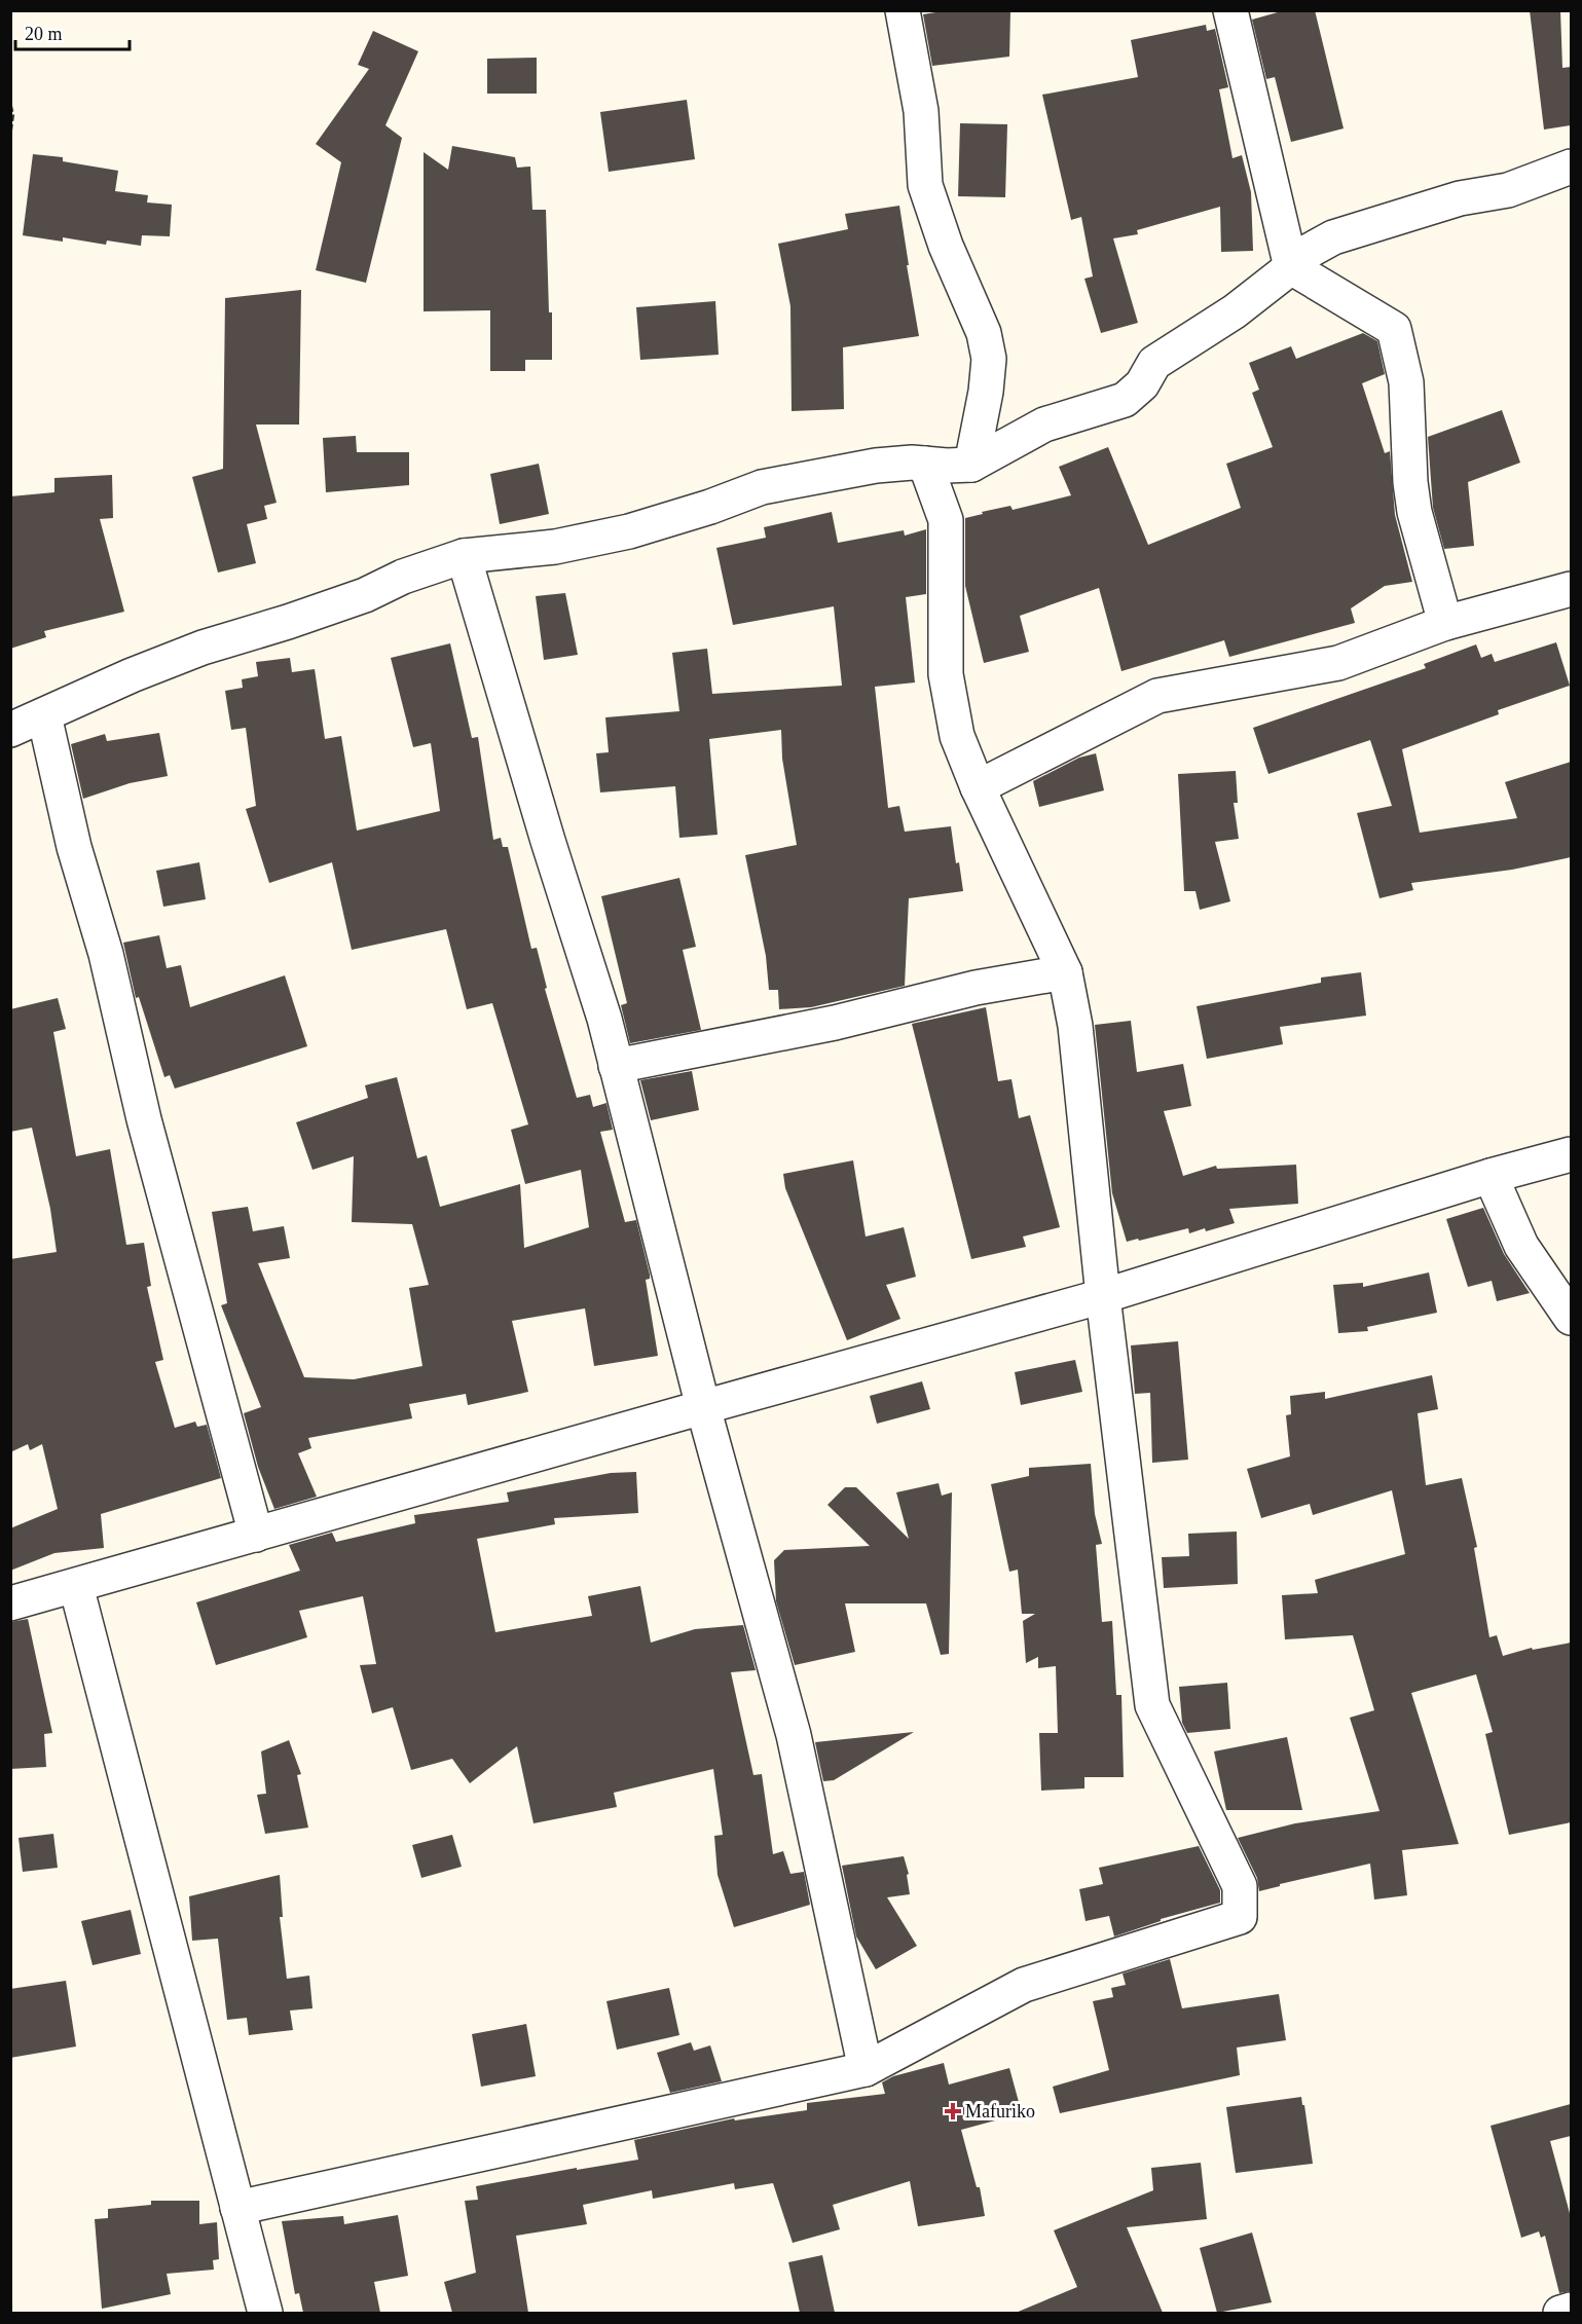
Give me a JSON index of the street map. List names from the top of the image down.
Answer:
{
  "places": {
    "health": ["Mafuriko"]
  },
  "scale_bar": "20 m"
}
